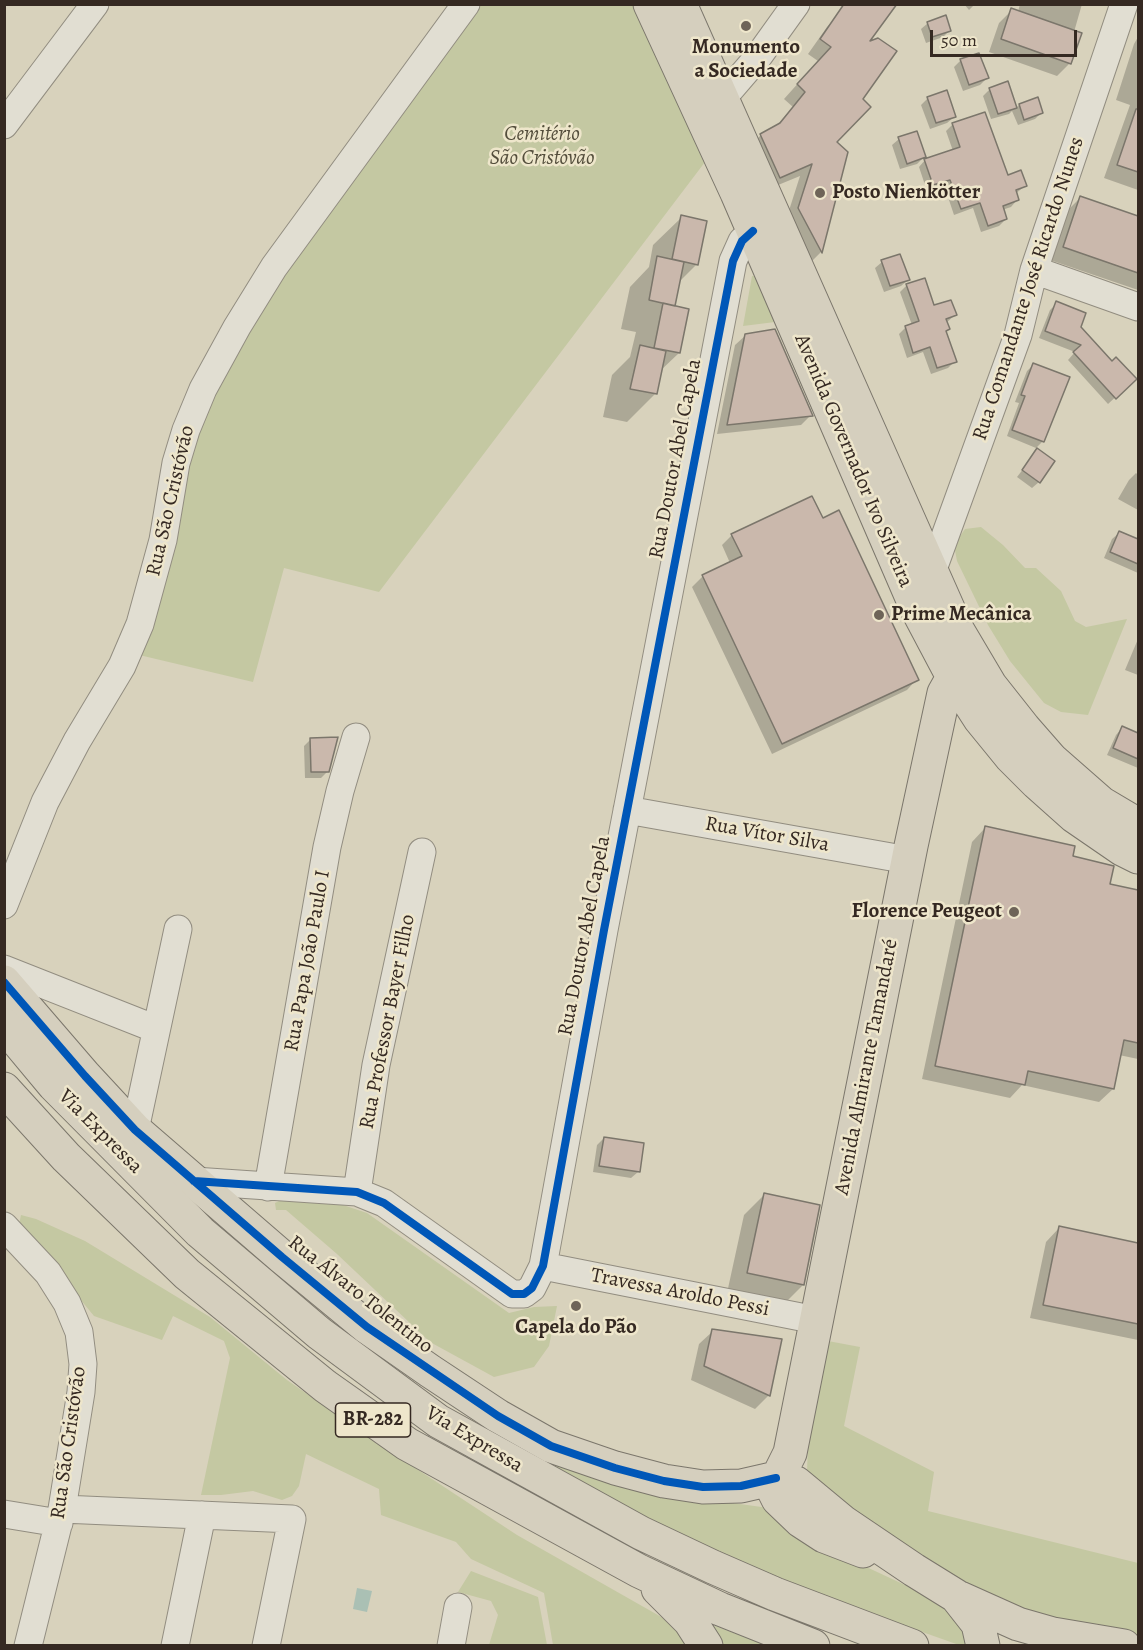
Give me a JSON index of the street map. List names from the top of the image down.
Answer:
{
  "streets": {
    "main road": [
      "Avenida Governador Ivo Silveira",
      "Avenida Almirante Tamandaré",
      "Via Expressa",
      "Rua Álvaro Tolentino",
      "BR-282"
    ],
    "street": [
      "Rua Comandante José Ricardo Nunes",
      "Rua Doutor Abel Capela",
      "Rua São Cristóvão",
      "Rua Vítor Silva",
      "Rua Papa João Paulo I",
      "Rua Professor Bayer Filho",
      "Travessa Aroldo Pessi"
    ]
  },
  "crossings": [
    ["Rua Comandante José Ricardo Nunes", "Avenida Governador Ivo Silveira"],
    ["Rua Doutor Abel Capela", "Avenida Governador Ivo Silveira"],
    ["Rua Doutor Abel Capela", "Rua Vítor Silva"],
    ["Rua Doutor Abel Capela", "Rua Papa João Paulo I"],
    ["Rua Doutor Abel Capela", "Rua Professor Bayer Filho"],
    ["Rua Doutor Abel Capela", "Travessa Aroldo Pessi"],
    ["Rua Doutor Abel Capela", "Rua Álvaro Tolentino"],
    ["Avenida Governador Ivo Silveira", "Avenida Almirante Tamandaré"],
    ["Rua Vítor Silva", "Avenida Almirante Tamandaré"],
    ["Avenida Almirante Tamandaré", "Travessa Aroldo Pessi"],
    ["Avenida Almirante Tamandaré", "Rua Álvaro Tolentino"]
  ],
  "parks": ["Cemitério São Cristóvão"],
  "places": [
    "Monumento a Sociedade",
    "Posto Nienkötter",
    "Prime Mecânica",
    "Florence Peugeot",
    "Capela do Pão"
  ],
  "scale_bar": "50 m"
}
